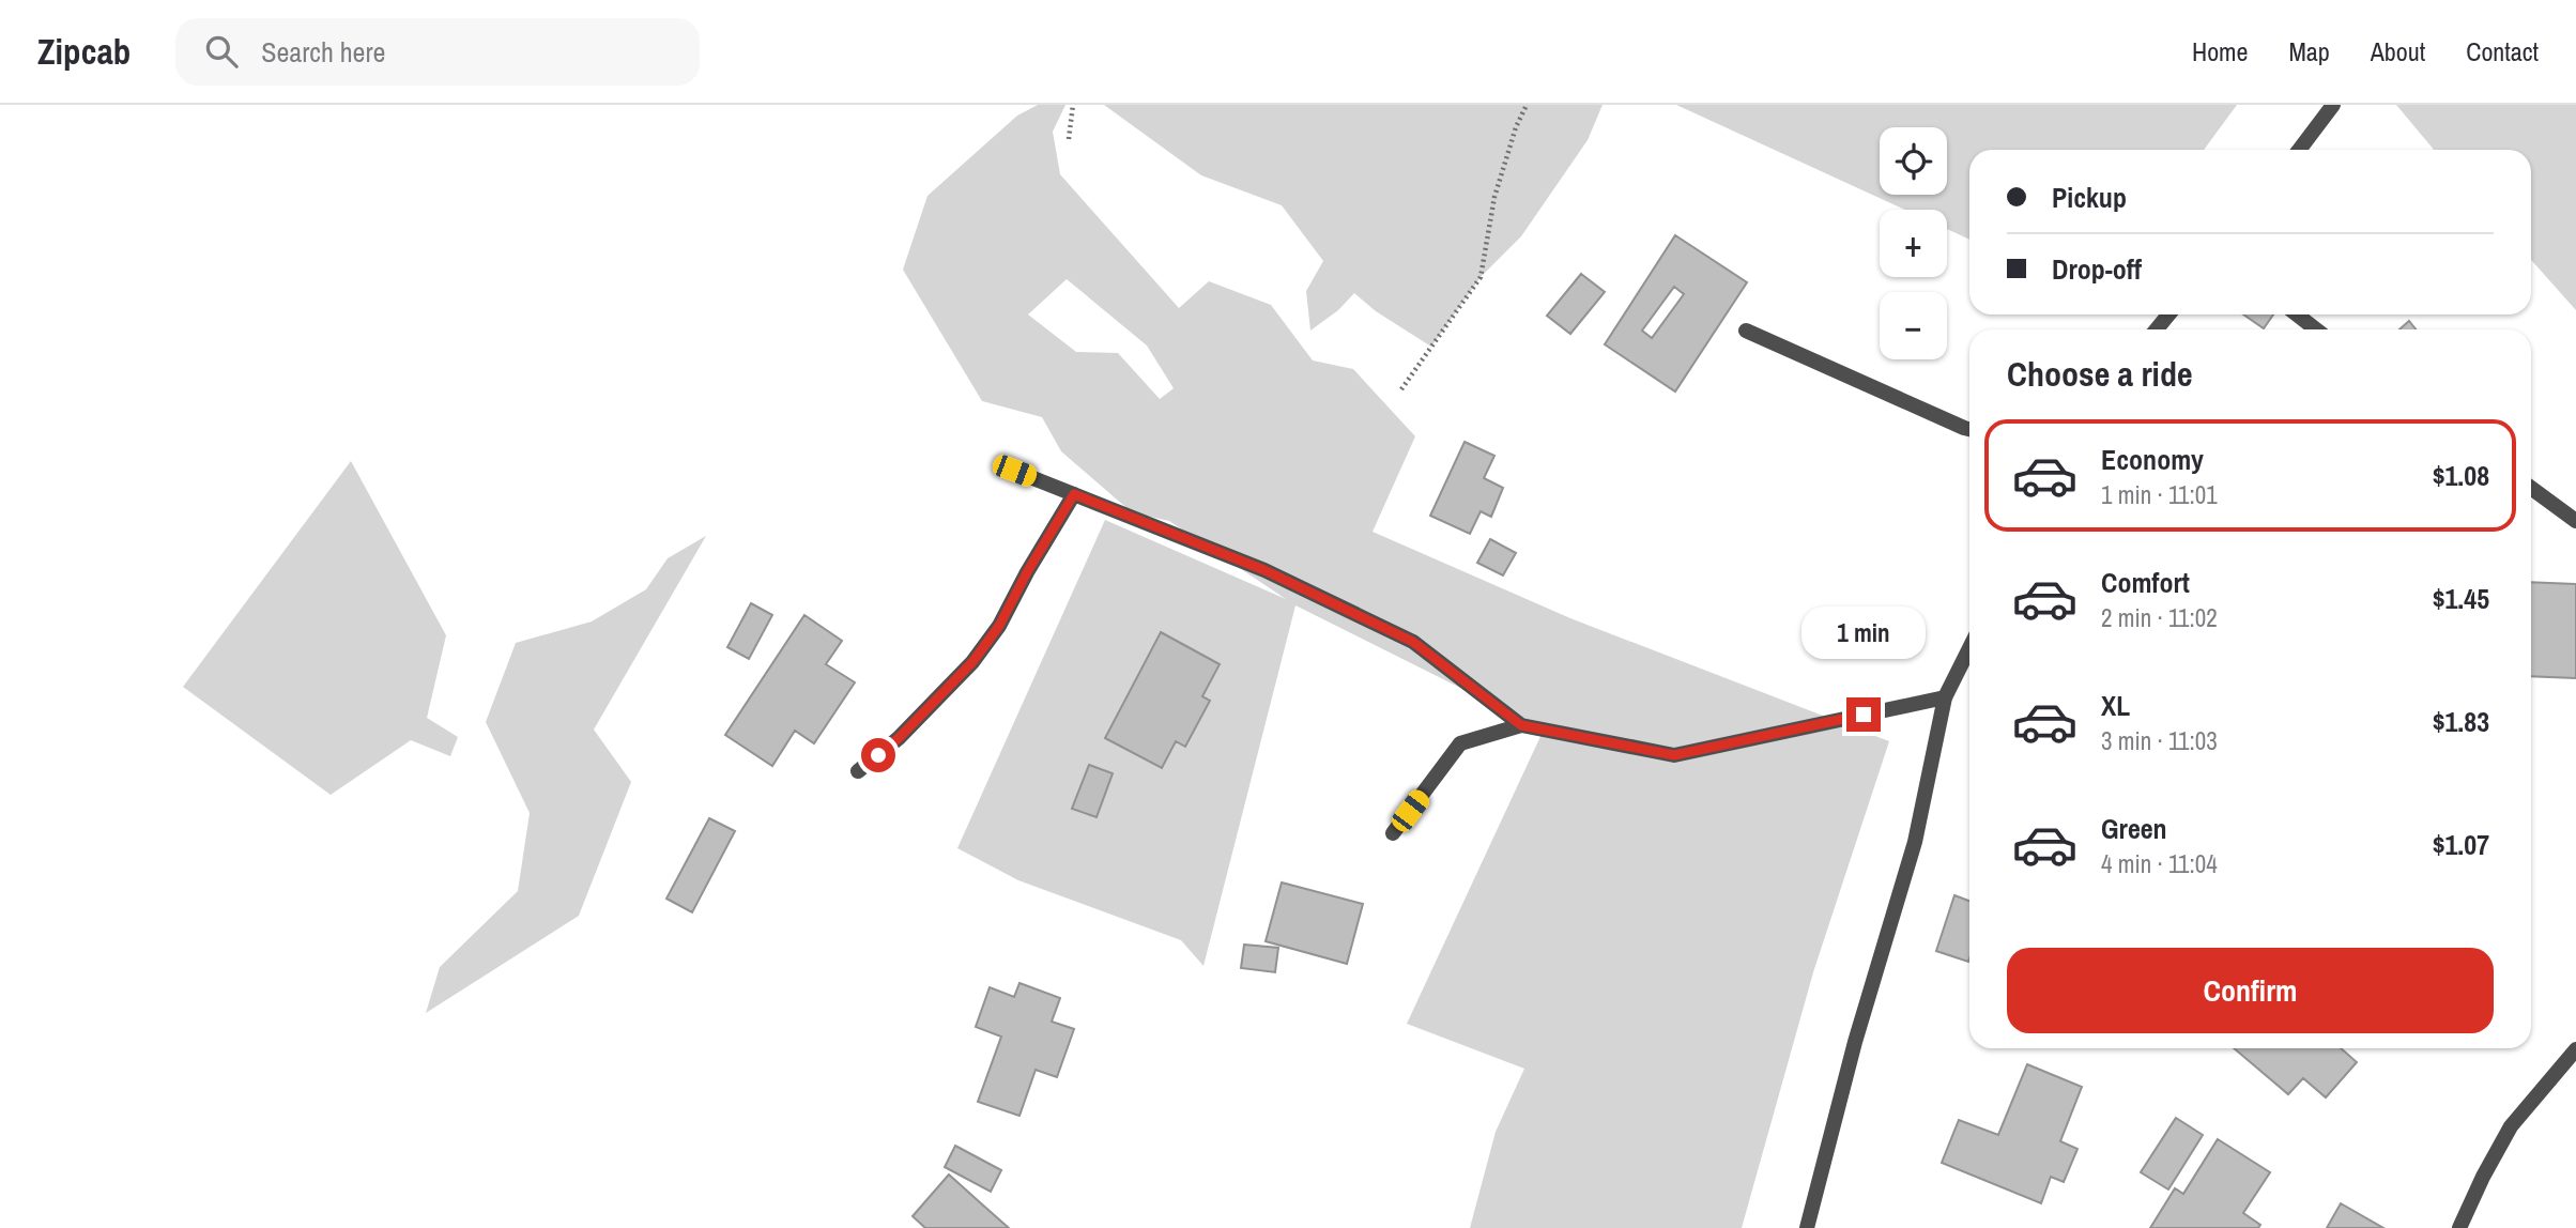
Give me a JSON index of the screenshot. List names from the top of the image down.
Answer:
{
  "page": {
    "header": "Zipcab",
    "search": "Search here",
    "nav": [
      "Home",
      "Map",
      "About",
      "Contact"
    ],
    "map_buttons": ["+", "−"],
    "banner": ["Pickup", "Drop-off"],
    "heading": "Choose a ride",
    "list": [
      {
        "name": "Economy",
        "note": "1 min · 11:01",
        "value": "$1.08"
      },
      {
        "name": "Comfort",
        "note": "2 min · 11:02",
        "value": "$1.45"
      },
      {
        "name": "XL",
        "note": "3 min · 11:03",
        "value": "$1.83"
      },
      {
        "name": "Green",
        "note": "4 min · 11:04",
        "value": "$1.07"
      }
    ],
    "bubble": "1 min",
    "buttons": "Confirm"
  }
}
